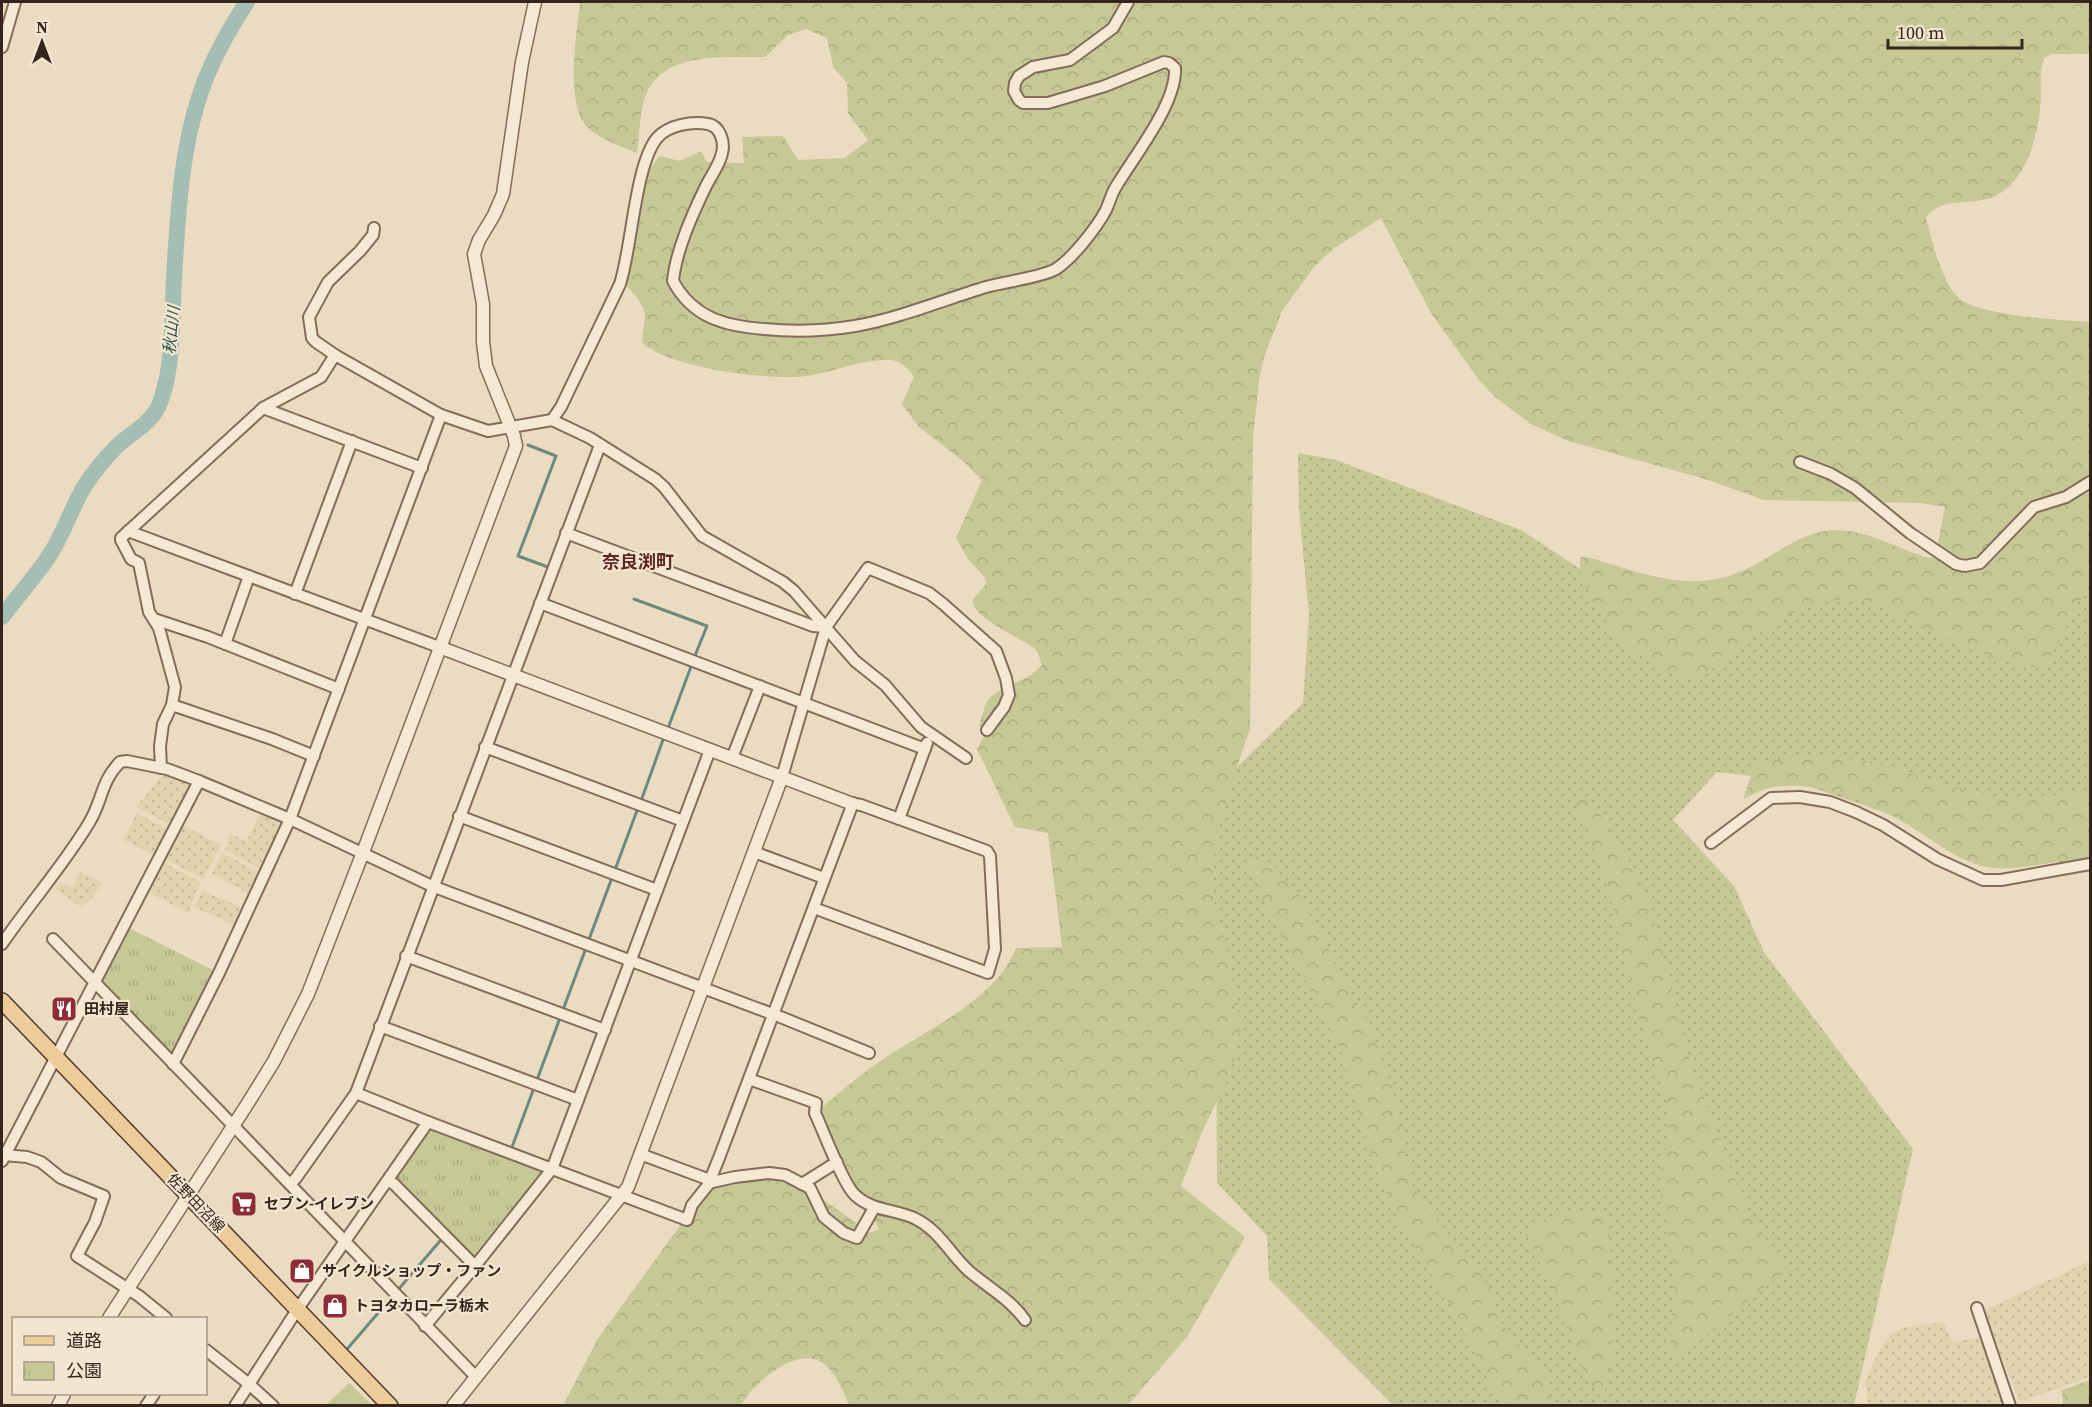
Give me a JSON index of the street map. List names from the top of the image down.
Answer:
{
  "streets": {
    "main road": ["佐野田沼線"]
  },
  "districts": ["奈良渕町"],
  "water": ["秋山川"],
  "places": {
    "restaurant": ["田村屋"],
    "supermarket": ["セブン-イレブン"],
    "shop": ["サイクルショップ・ファン", "トヨタカローラ栃木"]
  },
  "legend": ["道路", "公園"],
  "scale_bar": "100 m",
  "north": "top"
}
